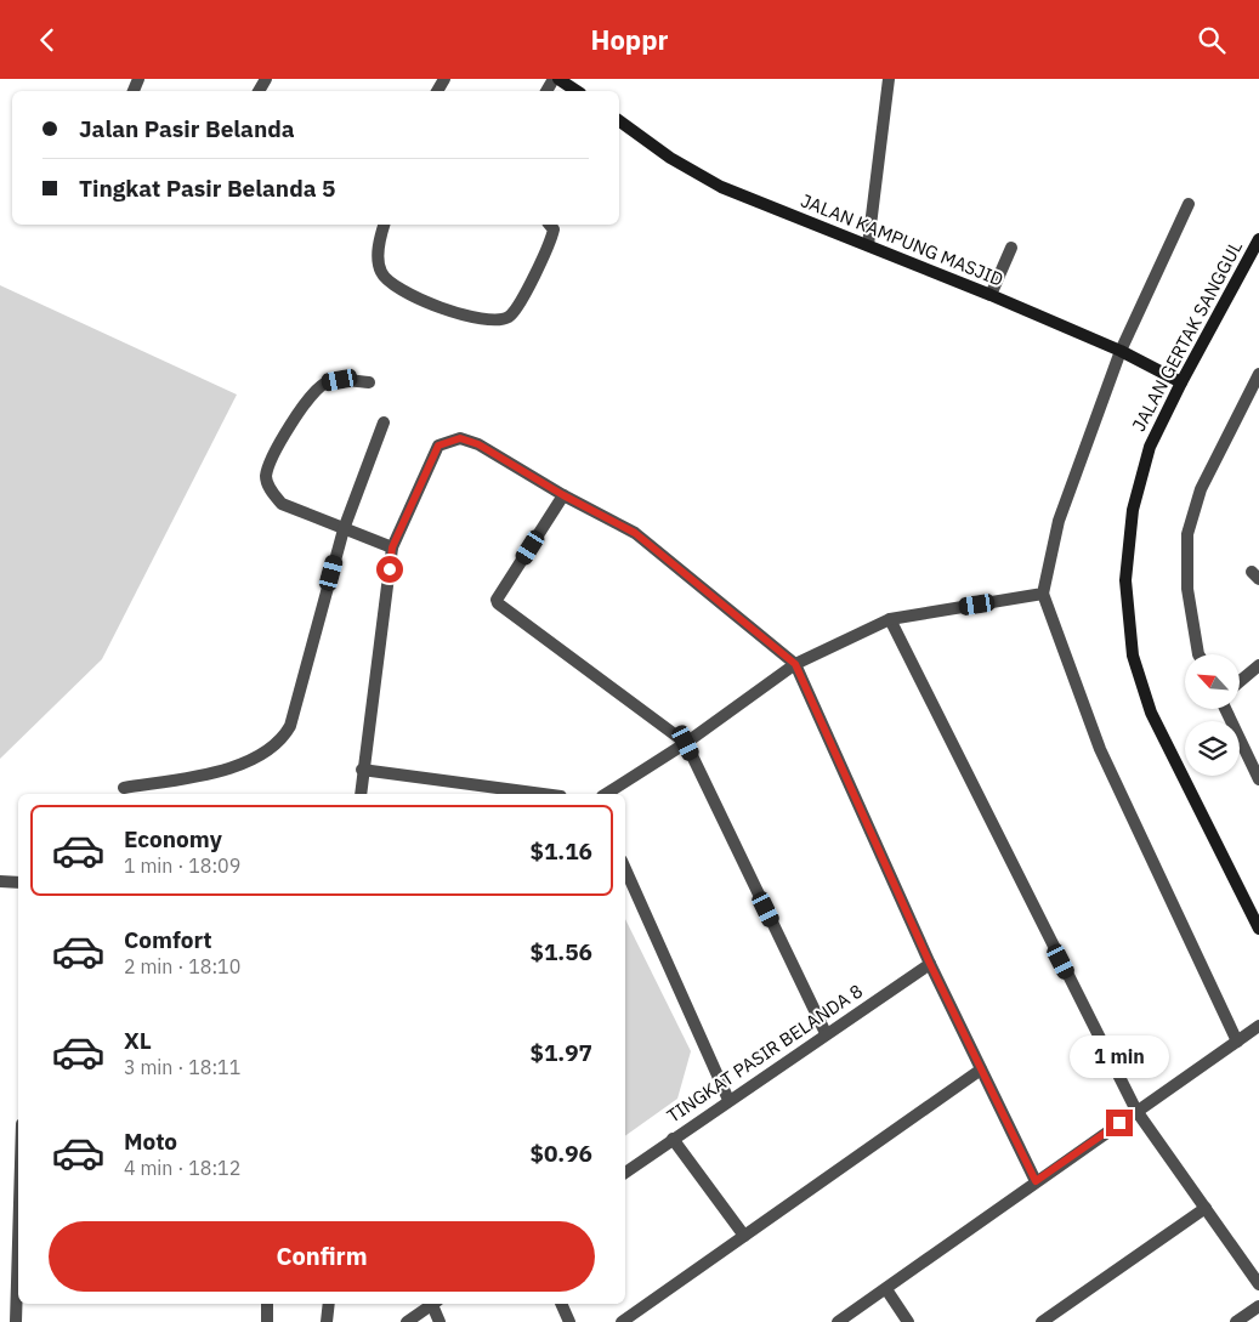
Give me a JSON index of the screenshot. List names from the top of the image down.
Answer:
{
  "streets": {
    "main road": ["JALAN KAMPUNG MASJID", "JALAN GERTAK SANGGUL"],
    "street": ["TINGKAT PASIR BELANDA 8"]
  },
  "crossings": [
    ["JALAN KAMPUNG MASJID", "JALAN GERTAK SANGGUL"]
  ],
  "north": "top left",
  "page": {
    "header": "Hoppr",
    "banner": ["Jalan Pasir Belanda", "Tingkat Pasir Belanda 5"],
    "list": [
      {
        "name": "Economy",
        "note": "1 min · 18:09",
        "value": "$1.16"
      },
      {
        "name": "Comfort",
        "note": "2 min · 18:10",
        "value": "$1.56"
      },
      {
        "name": "XL",
        "note": "3 min · 18:11",
        "value": "$1.97"
      },
      {
        "name": "Moto",
        "note": "4 min · 18:12",
        "value": "$0.96"
      }
    ],
    "bubble": "1 min",
    "buttons": "Confirm"
  }
}
